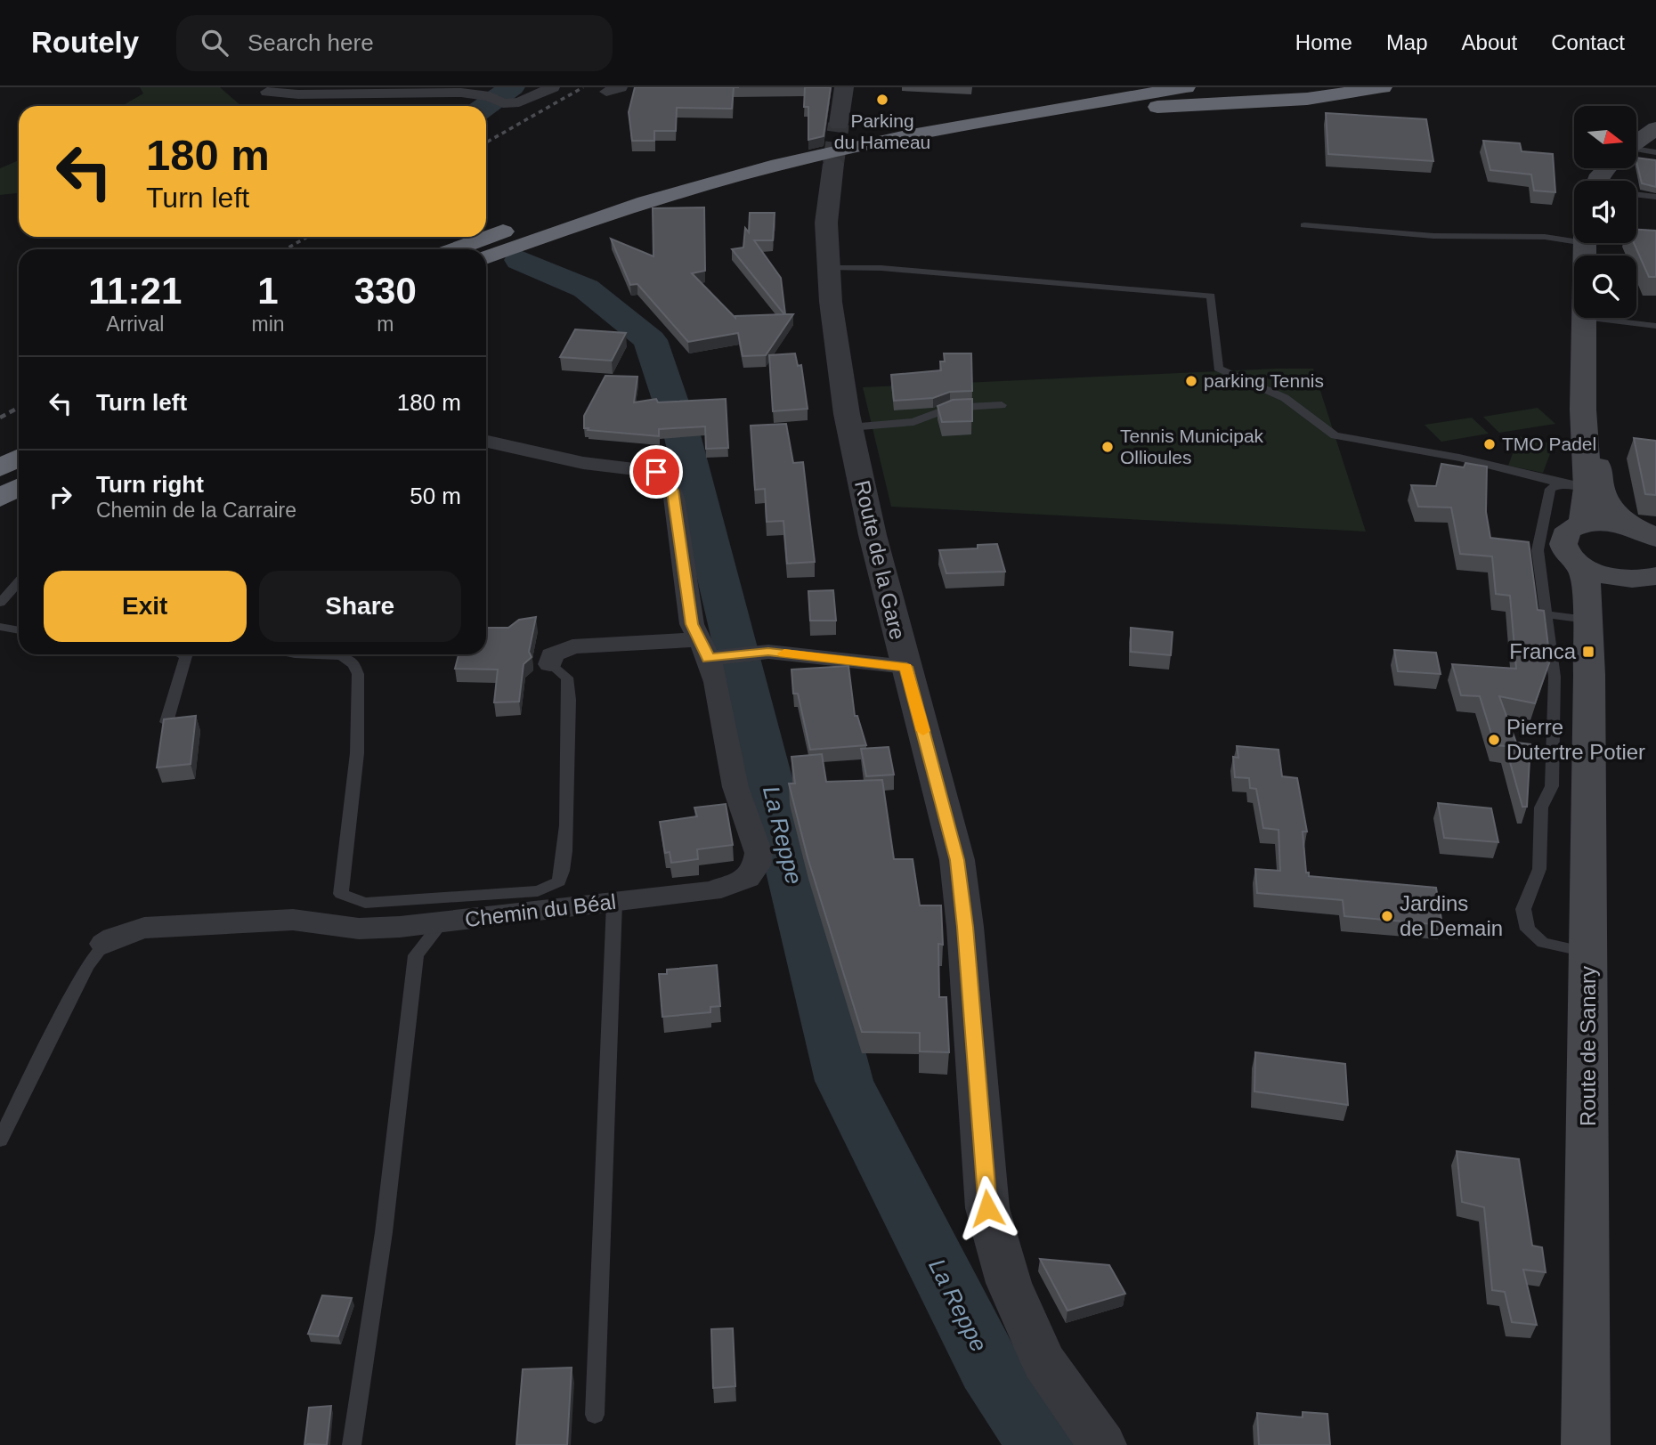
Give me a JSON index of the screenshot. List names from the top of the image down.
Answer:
{
  "streets": {
    "main road": ["Route de Sanary"],
    "street": ["Route de la Gare", "Chemin du Béal"]
  },
  "water": ["La Reppe"],
  "places": {
    "other": [
      "Parking du Hameau",
      "parking Tennis",
      "TMO Padel",
      "Tennis Municipak Ollioules",
      "Pierre Dutertre Potier",
      "Jardins de Demain"
    ],
    "transit": ["Franca"]
  },
  "north": "right",
  "page": {
    "header": "Routely",
    "search": "Search here",
    "nav": [
      "Home",
      "Map",
      "About",
      "Contact"
    ],
    "turn": ["180 m", "Turn left"],
    "eta": [
      "11:21",
      "Arrival",
      "1",
      "min",
      "330",
      "m"
    ],
    "list": [
      {
        "name": "Turn left",
        "value": "180 m"
      },
      {
        "name": "Turn right",
        "note": "Chemin de la Carraire",
        "value": "50 m"
      }
    ],
    "buttons": ["Exit", "Share"]
  }
}
